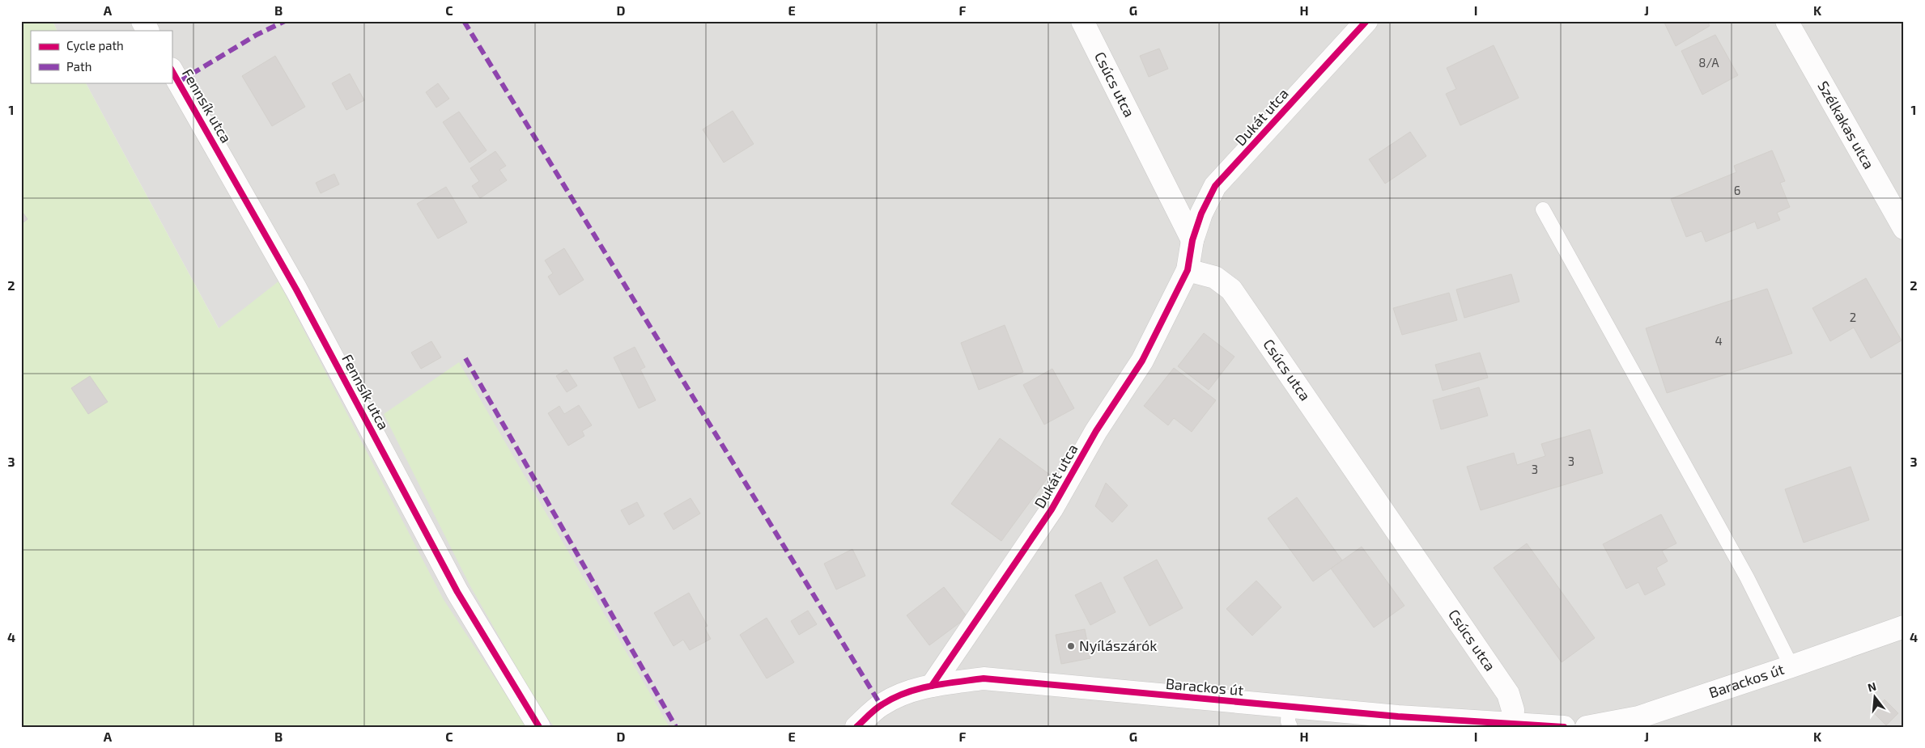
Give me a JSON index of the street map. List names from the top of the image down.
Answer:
{
  "streets": {
    "street": [
      "Csúcs utca",
      "Fennsík utca",
      "Dukát utca",
      "Szélkakas utca",
      "Barackos út"
    ]
  },
  "crossings": [
    ["Csúcs utca", "Dukát utca"],
    ["Csúcs utca", "Barackos út"],
    ["Dukát utca", "Barackos út"]
  ],
  "places": ["Nyílászárók"],
  "house_numbers": [
    "8/A",
    "6",
    "2",
    "4",
    "3",
    "3"
  ],
  "legend": ["Cycle path", "Path"],
  "north": "top",
  "grid": {
    "columns": [
      "A",
      "B",
      "C",
      "D",
      "E",
      "F",
      "G",
      "H",
      "I",
      "J",
      "K"
    ],
    "rows": [
      "1",
      "2",
      "3",
      "4"
    ]
  }
}
